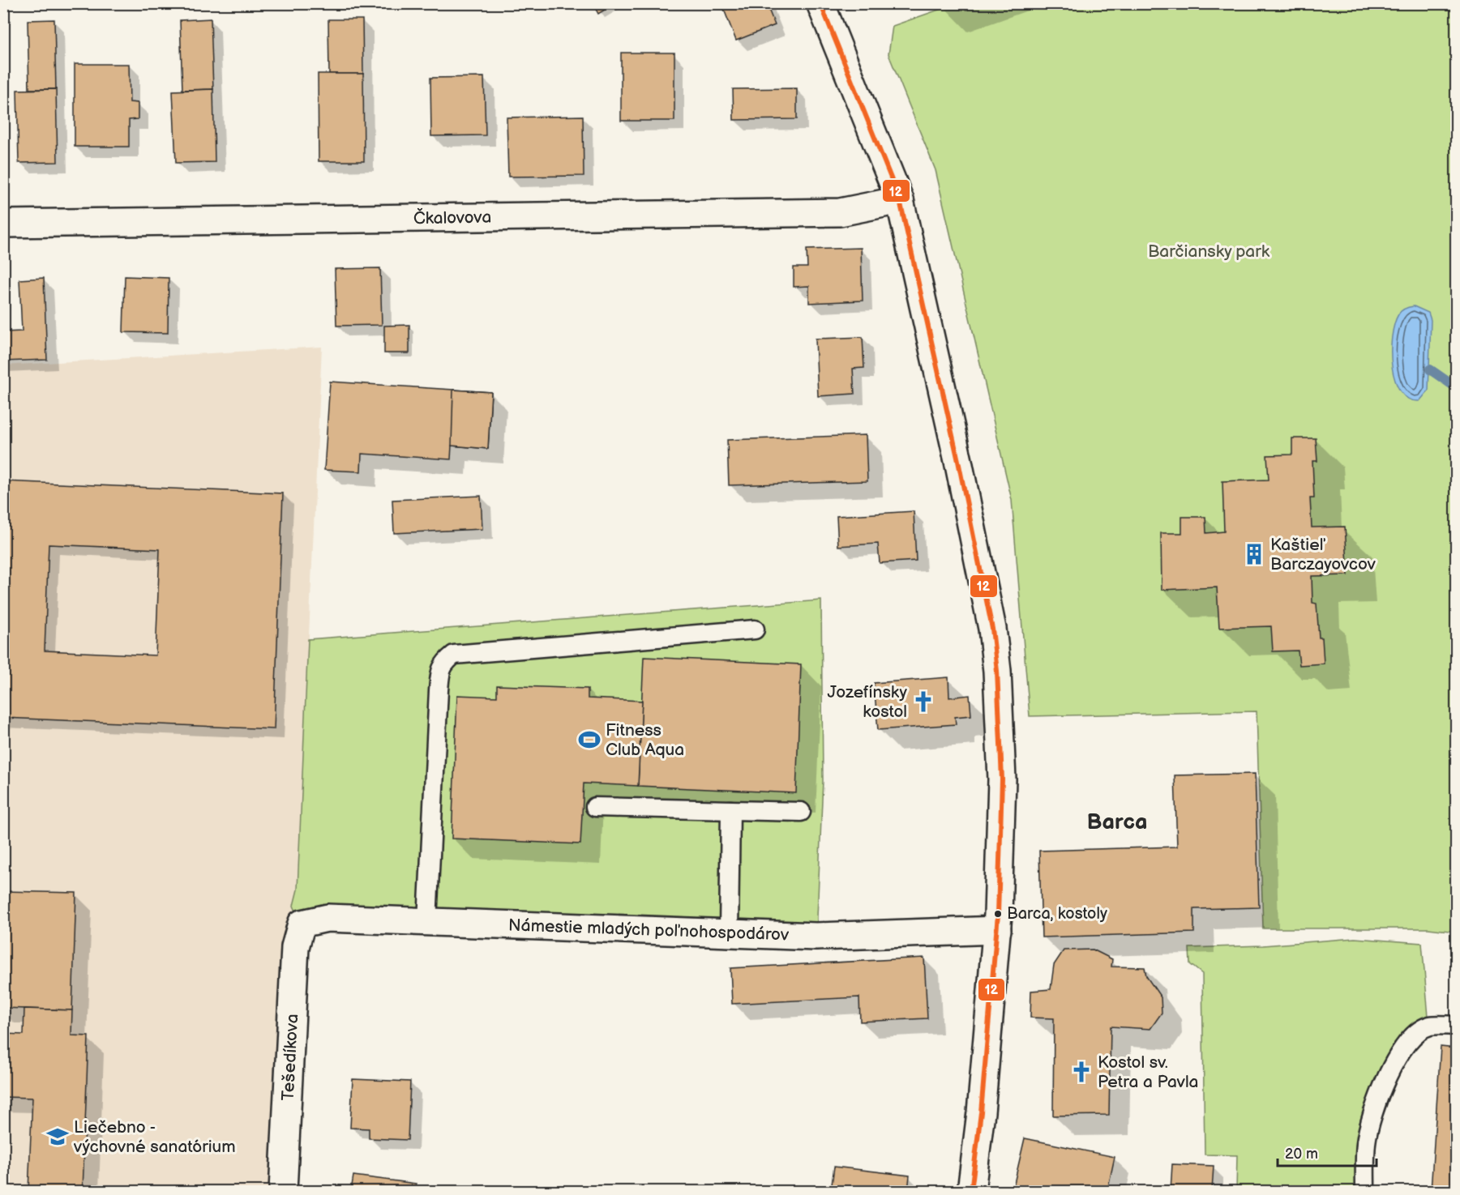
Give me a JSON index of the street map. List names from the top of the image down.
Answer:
{
  "streets": {
    "street": ["Čkalovova", "Námestie mladých poľnohospodárov", "Tešedíkova"]
  },
  "crossings": [
    ["Námestie mladých poľnohospodárov", "Tešedíkova"]
  ],
  "districts": ["Barca"],
  "parks": ["Barčiansky park"],
  "places": {
    "building": ["Kaštieľ Barczayovcov"],
    "church": ["Jozefínsky kostol", "Kostol sv. Petra a Pavla"],
    "sports": ["Fitness Club Aqua"],
    "other": ["Barca, kostoly"],
    "school or university": ["Liečebno - výchovné sanatórium"]
  },
  "lines": ["transit line 12"],
  "scale_bar": "20 m"
}
